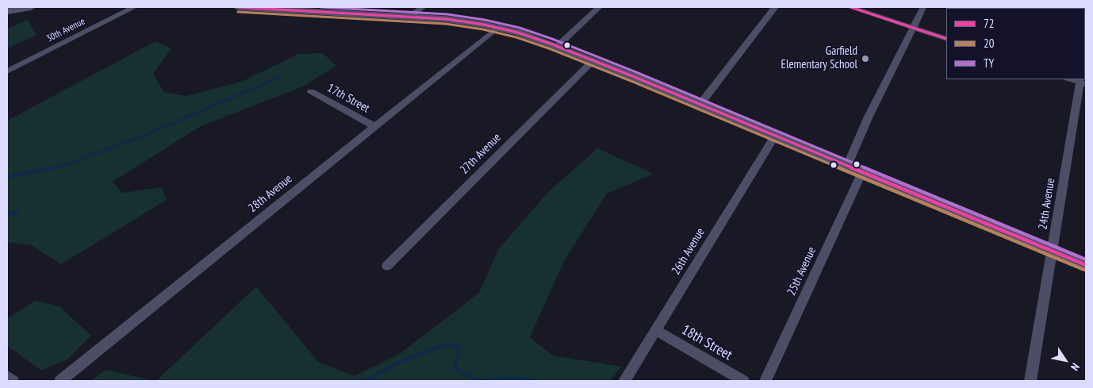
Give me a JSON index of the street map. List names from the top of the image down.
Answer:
{
  "streets": {
    "street": [
      "30th Avenue",
      "17th Street",
      "27th Avenue",
      "28th Avenue",
      "24th Avenue",
      "26th Avenue",
      "25th Avenue",
      "18th Street"
    ]
  },
  "crossings": [
    ["17th Street", "28th Avenue"],
    ["26th Avenue", "18th Street"]
  ],
  "places": ["Garfield Elementary School"],
  "lines": ["transit line 72", "transit line TY", "transit line 20"],
  "legend": ["72", "20", "TY"],
  "north": "bottom right"
}
